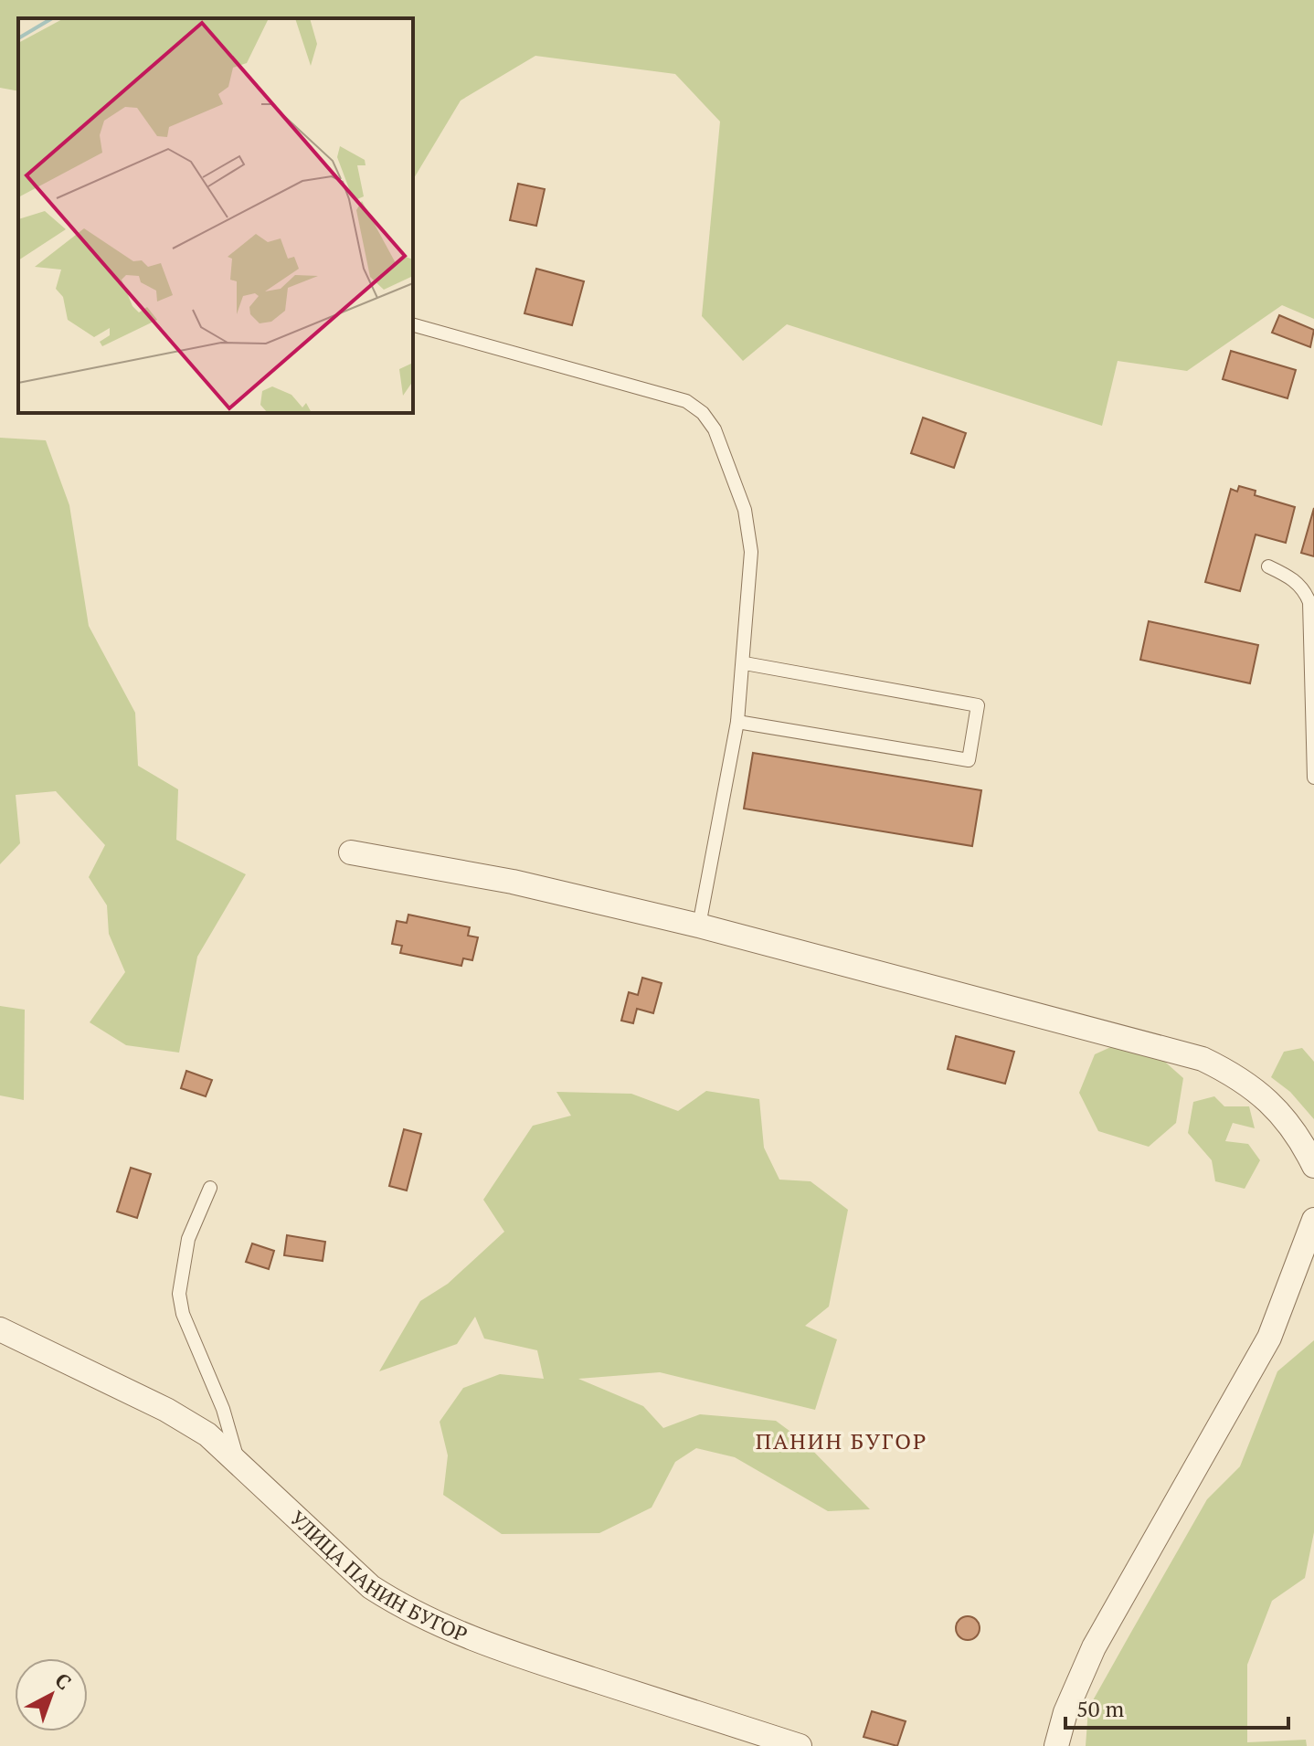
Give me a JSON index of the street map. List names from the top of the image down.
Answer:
{
  "streets": {
    "street": ["УЛИЦА ПАНИН БУГОР"]
  },
  "districts": ["ПАНИН БУГОР"],
  "scale_bar": "50 m",
  "north": "top right"
}
